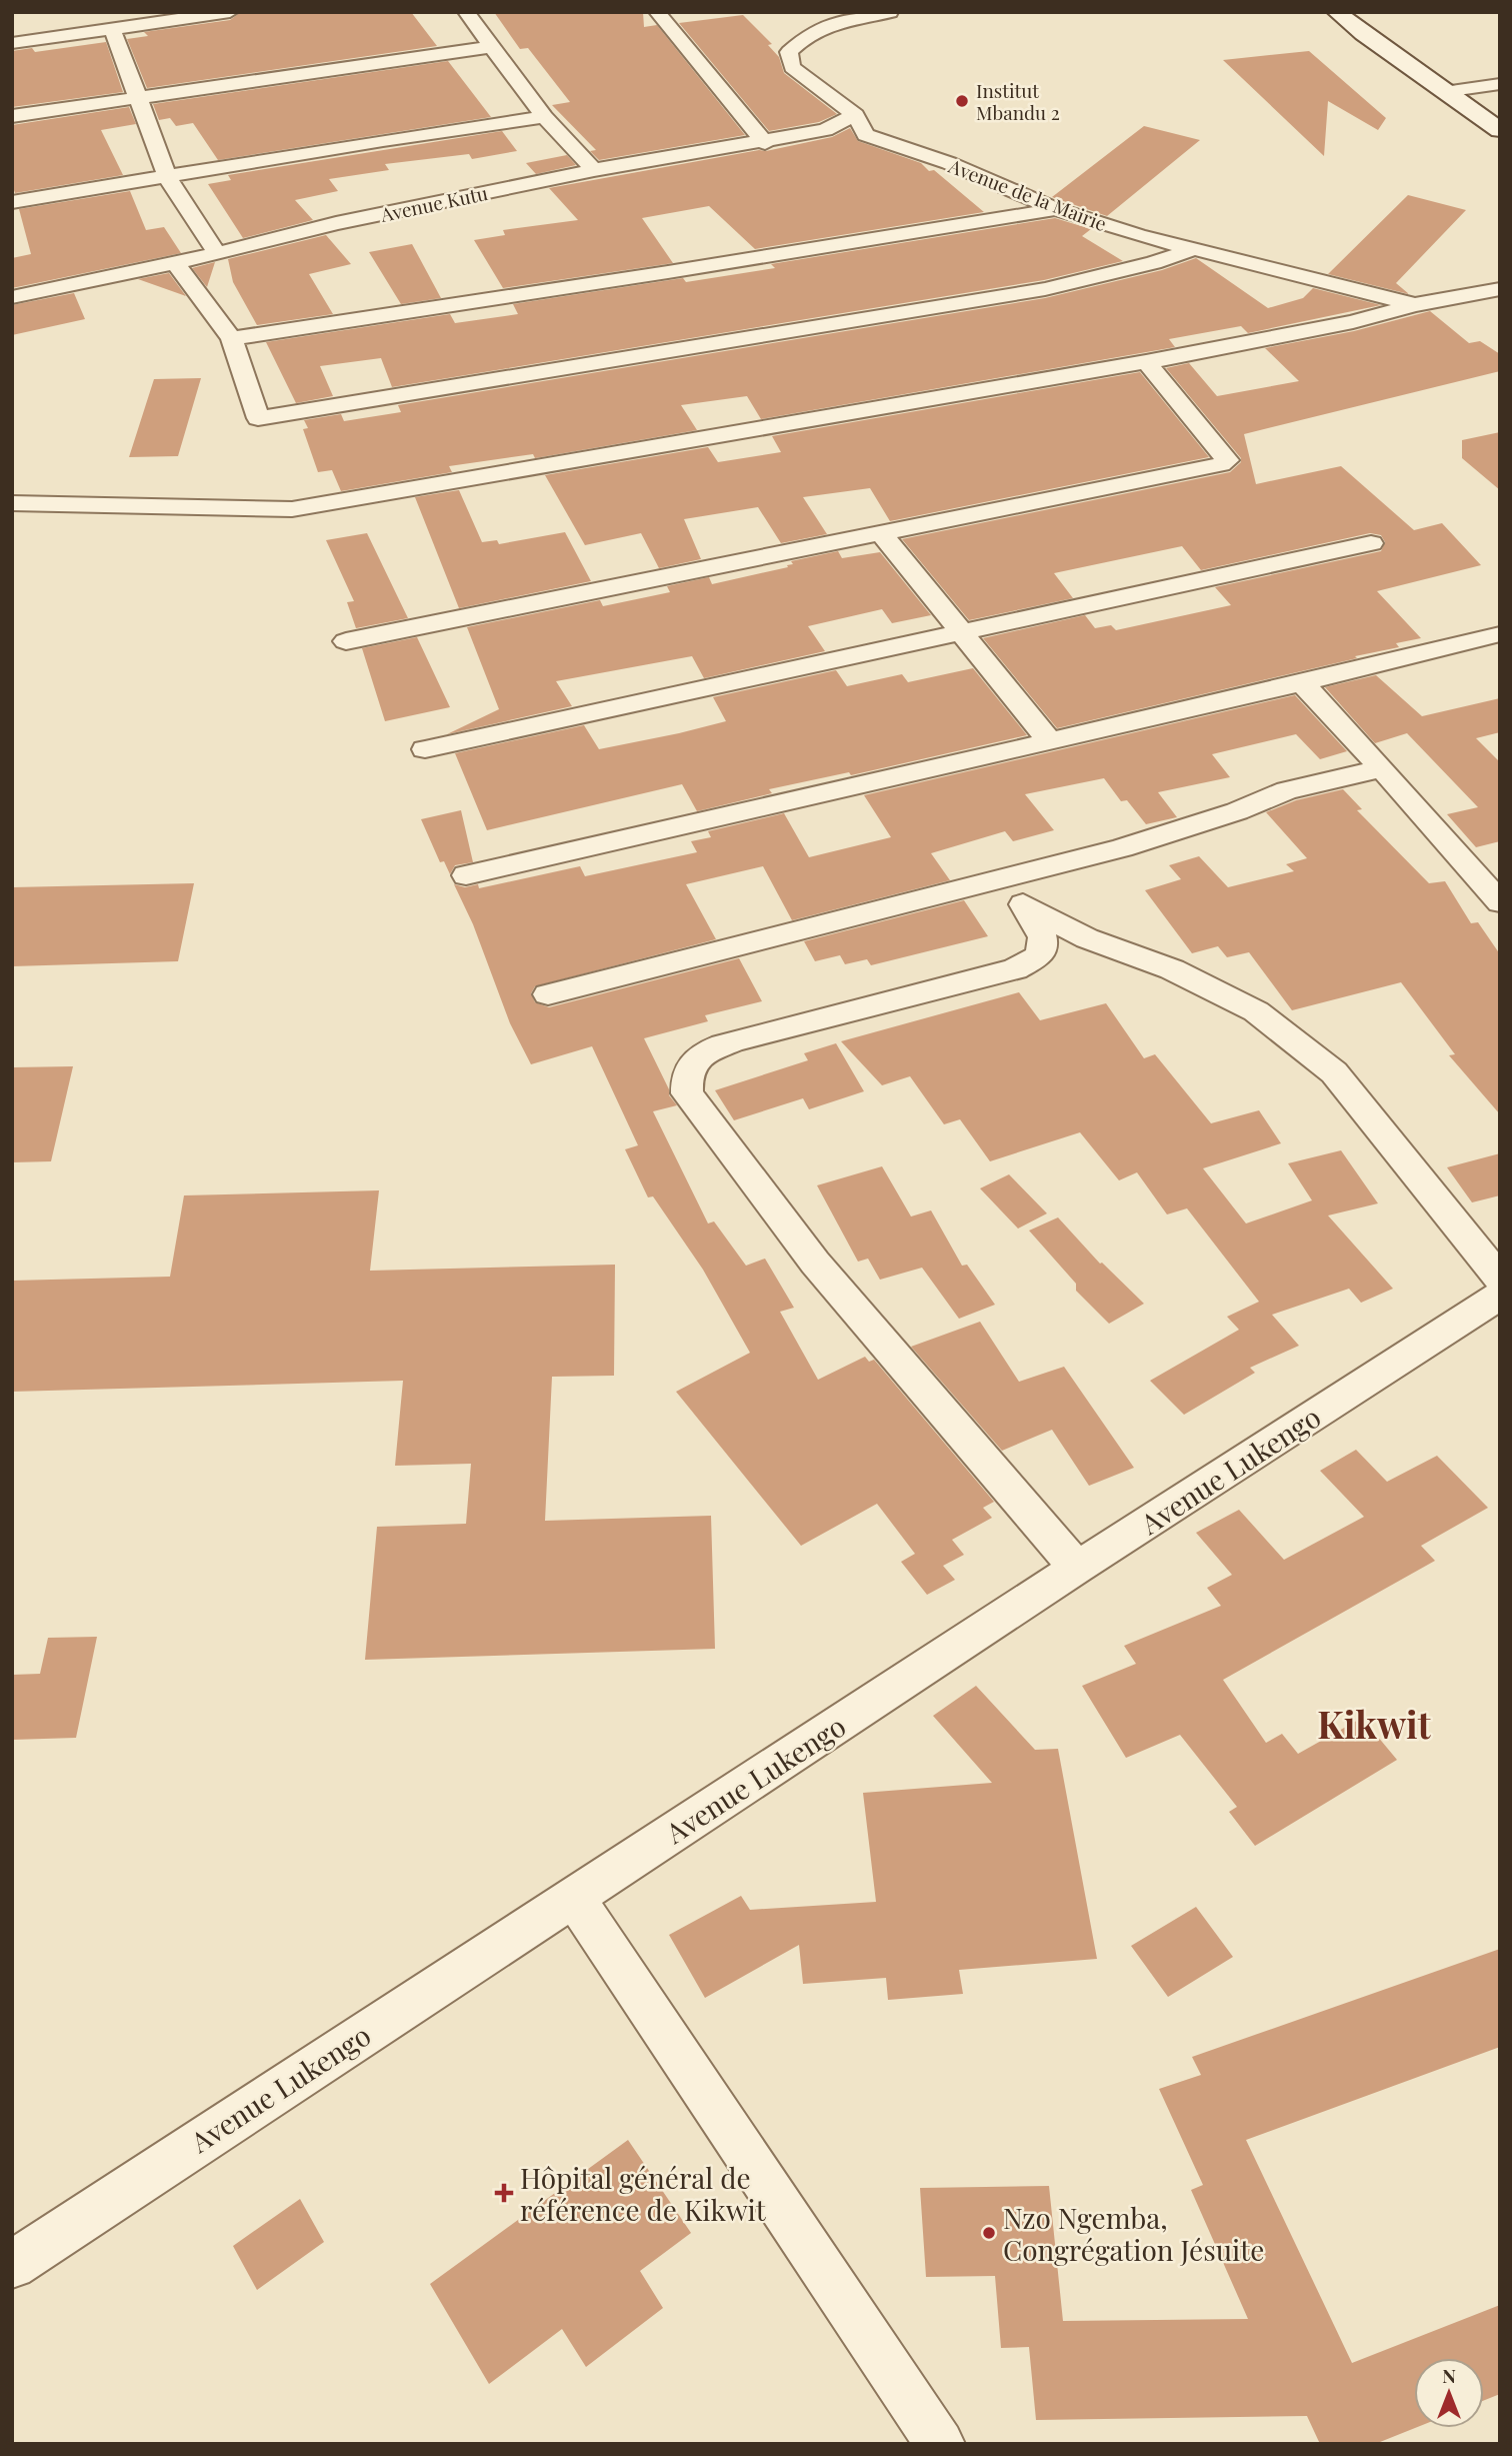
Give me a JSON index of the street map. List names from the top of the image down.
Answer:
{
  "streets": {
    "street": ["Avenue de la Mairie", "Avenue Kutu", "Avenue Lukengo"]
  },
  "crossings": [
    ["Avenue de la Mairie", "Avenue Kutu"]
  ],
  "districts": ["Kikwit"],
  "places": {
    "other": ["Institut Mbandu 2", "Nzo Ngemba, Congrégation Jésuite"],
    "health": ["Hôpital général de référence de Kikwit"]
  },
  "north": "top"
}
